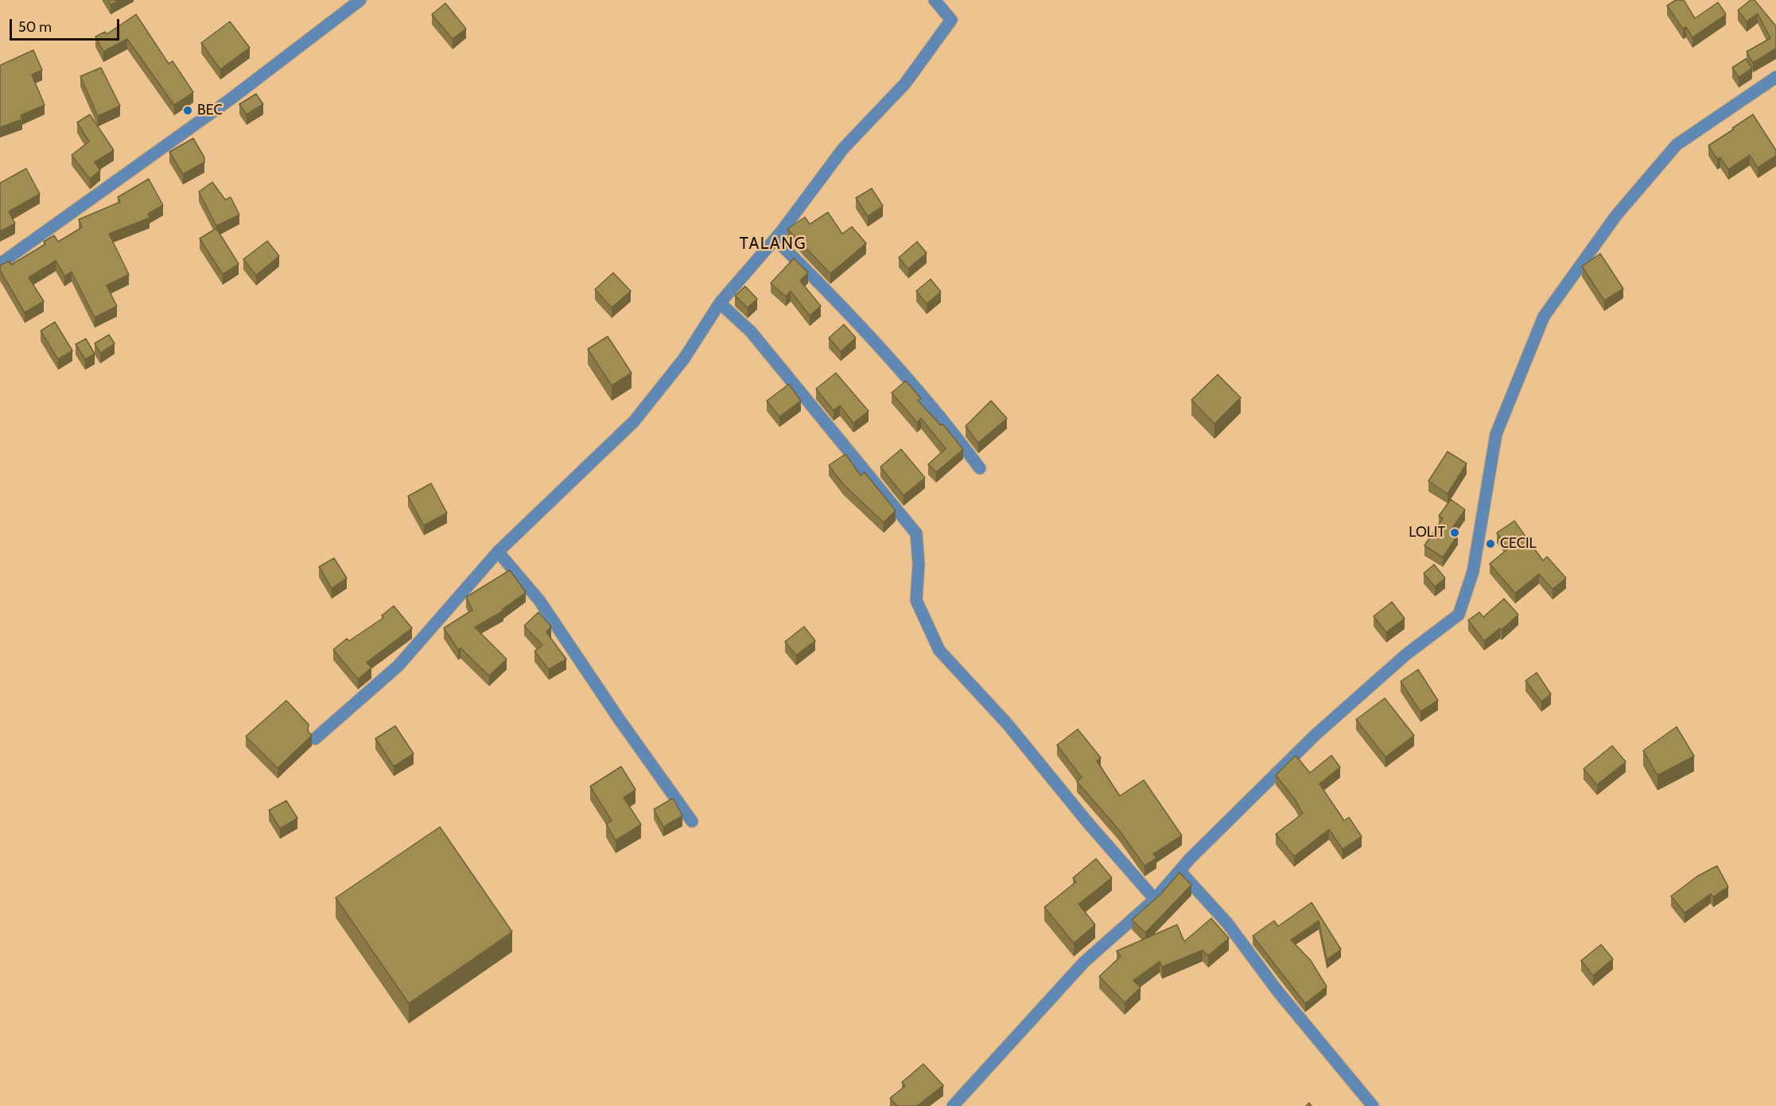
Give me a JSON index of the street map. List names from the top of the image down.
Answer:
{
  "districts": ["TALANG"],
  "places": ["BEC", "LOLIT", "CECIL"],
  "scale_bar": "50 m"
}
